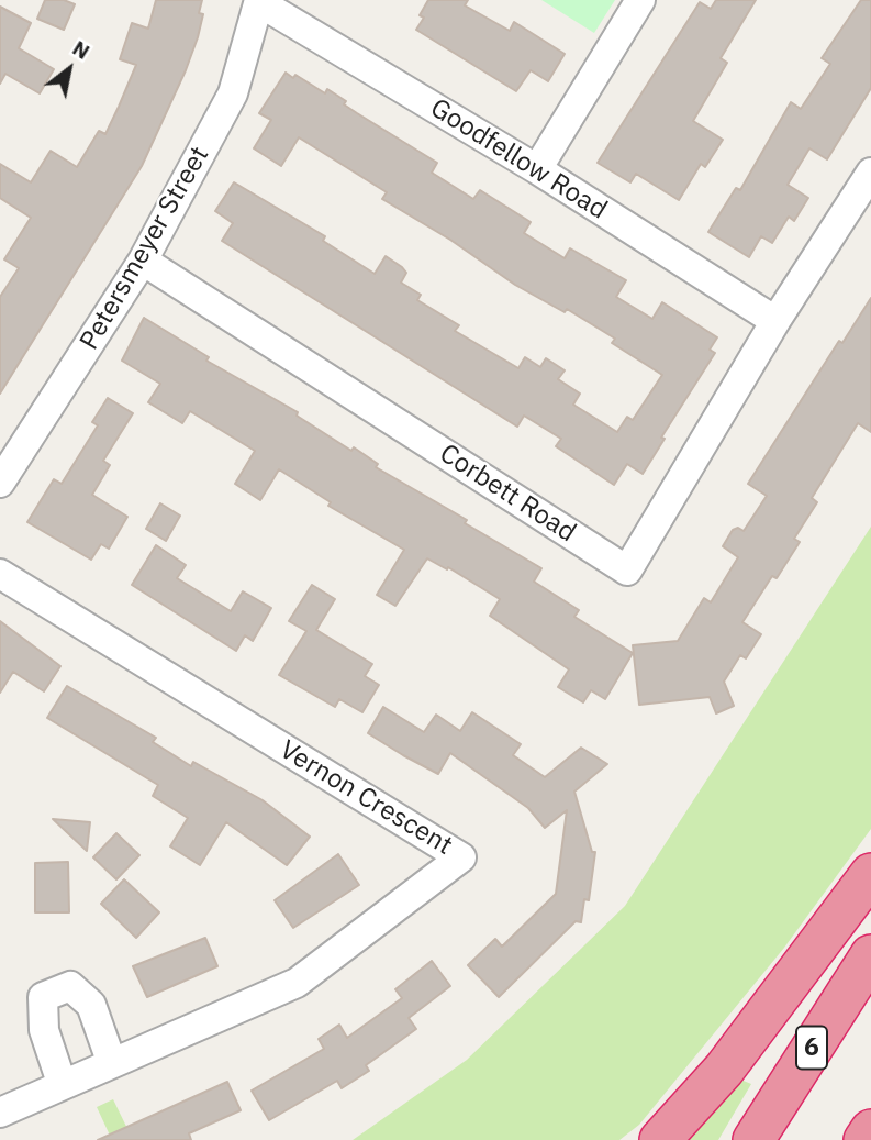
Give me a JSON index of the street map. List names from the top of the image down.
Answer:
{
  "streets": {
    "highway": ["6"],
    "street": [
      "Goodfellow Road",
      "Petersmeyer Street",
      "Corbett Road",
      "Vernon Crescent"
    ]
  },
  "crossings": [
    ["Goodfellow Road", "Petersmeyer Street"],
    ["Goodfellow Road", "Corbett Road"],
    ["Petersmeyer Street", "Corbett Road"]
  ],
  "north": "top right"
}
